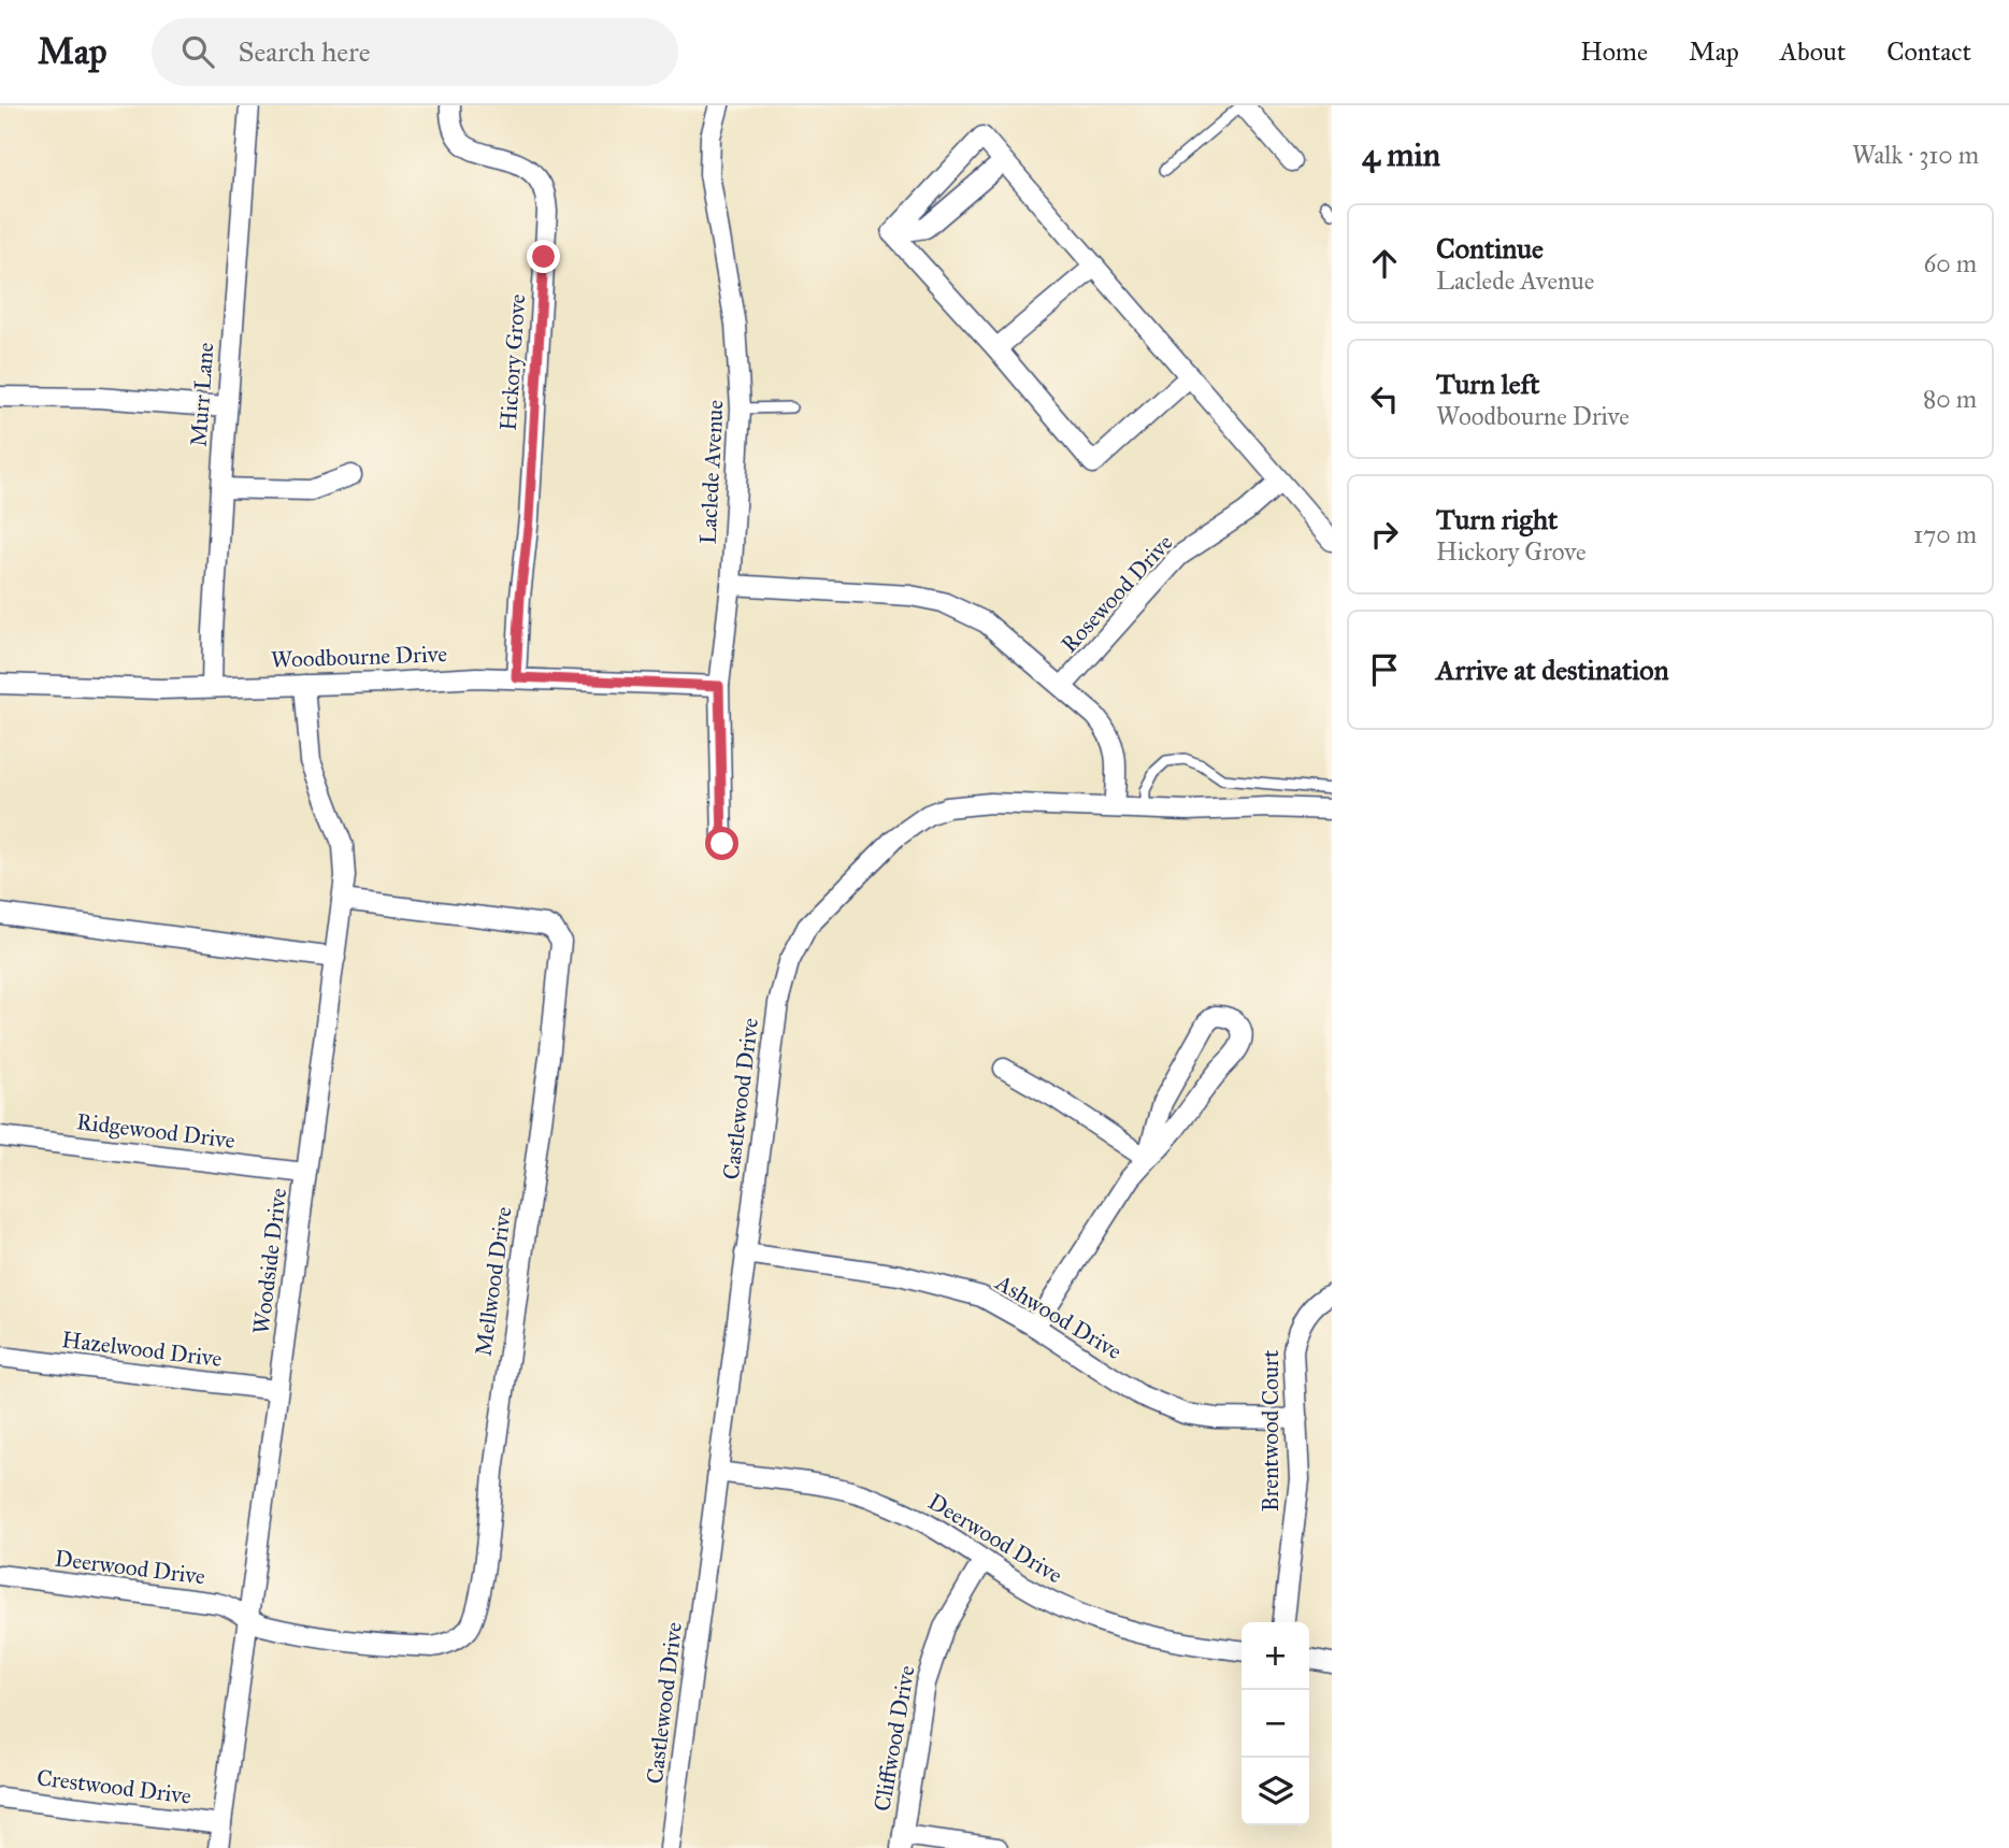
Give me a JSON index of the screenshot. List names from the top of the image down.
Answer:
{
  "streets": {
    "street": [
      "Hickory Grove",
      "Murr Lane",
      "Laclede Avenue",
      "Rosewood Drive",
      "Woodbourne Drive",
      "Castlewood Drive",
      "Ridgewood Drive",
      "Woodside Drive",
      "Mellwood Drive",
      "Ashwood Drive",
      "Hazelwood Drive",
      "Brentwood Court",
      "Deerwood Drive",
      "Cliffwood Drive",
      "Crestwood Drive"
    ]
  },
  "crossings": [
    ["Hickory Grove", "Woodbourne Drive"],
    ["Murr Lane", "Woodbourne Drive"],
    ["Laclede Avenue", "Woodbourne Drive"],
    ["Woodbourne Drive", "Woodside Drive"],
    ["Castlewood Drive", "Ashwood Drive"],
    ["Castlewood Drive", "Deerwood Drive"],
    ["Ridgewood Drive", "Woodside Drive"],
    ["Woodside Drive", "Mellwood Drive"],
    ["Woodside Drive", "Hazelwood Drive"],
    ["Woodside Drive", "Deerwood Drive"],
    ["Woodside Drive", "Crestwood Drive"],
    ["Mellwood Drive", "Deerwood Drive"],
    ["Ashwood Drive", "Brentwood Court"],
    ["Deerwood Drive", "Cliffwood Drive"]
  ],
  "page": {
    "header": "Map",
    "search": "Search here",
    "nav": [
      "Home",
      "Map",
      "About",
      "Contact"
    ],
    "heading": ["4 min", "Walk · 310 m"],
    "list": [
      ["Continue", "Laclede Avenue", "60 m"],
      ["Turn left", "Woodbourne Drive", "80 m"],
      ["Turn right", "Hickory Grove", "170 m"],
      "Arrive at destination"
    ],
    "map_buttons": ["+", "−"]
  }
}
